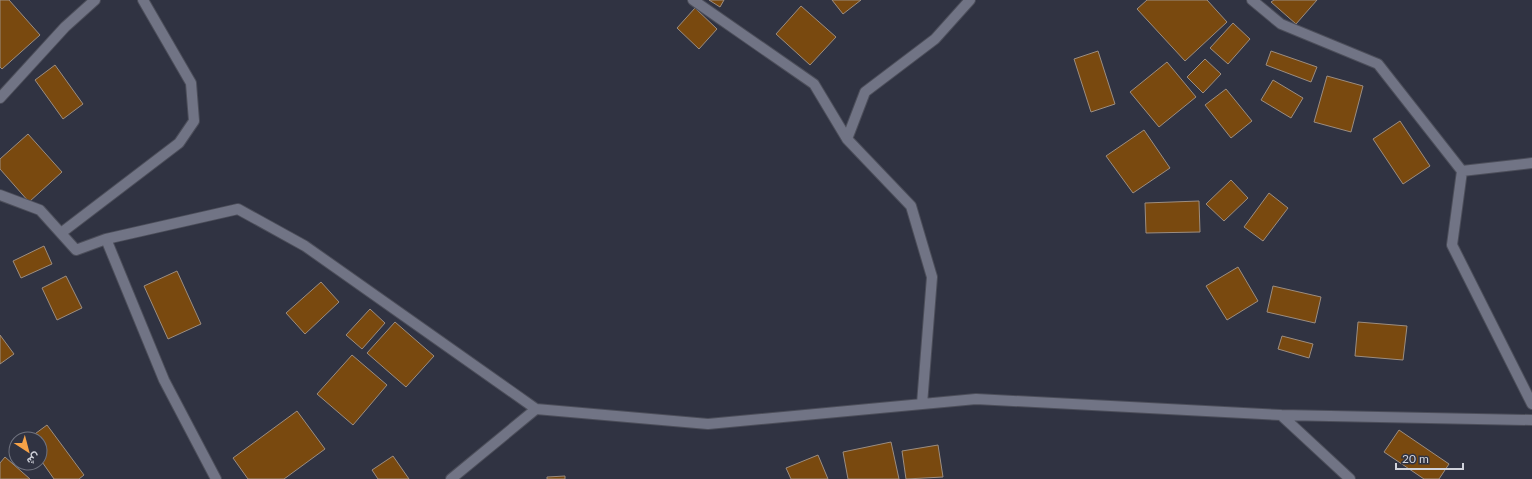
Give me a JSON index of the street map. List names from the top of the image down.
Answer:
{
  "scale_bar": "20 m",
  "north": "bottom right"
}
